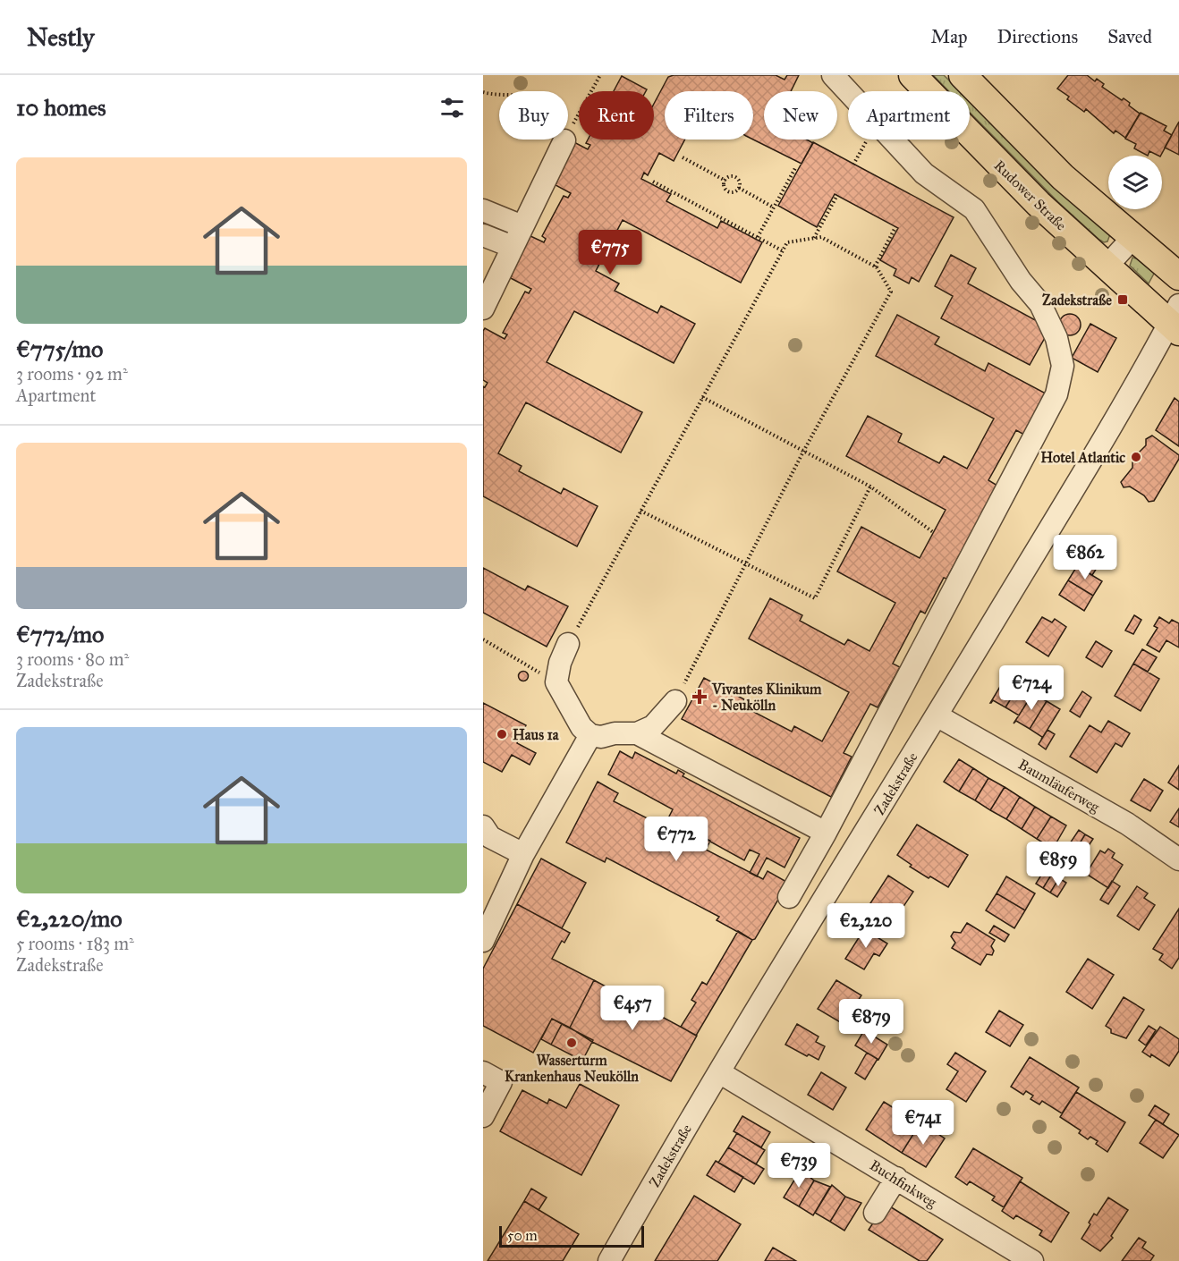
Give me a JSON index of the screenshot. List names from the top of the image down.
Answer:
{
  "streets": {
    "main road": ["Rudower Straße"],
    "street": ["Zadekstraße", "Baumläuferweg", "Buchfinkweg"]
  },
  "crossings": [
    ["Rudower Straße", "Zadekstraße"],
    ["Zadekstraße", "Baumläuferweg"],
    ["Zadekstraße", "Buchfinkweg"]
  ],
  "places": {
    "transit": ["Zadekstraße"],
    "other": ["Hotel Atlantic", "Haus 1a", "Wasserturm Krankenhaus Neukölln"],
    "health": ["Vivantes Klinikum - Neukölln"]
  },
  "scale_bar": "50 m",
  "page": {
    "header": "Nestly",
    "nav": ["Map", "Directions", "Saved"],
    "heading": "10 homes",
    "chip": [
      "Buy",
      "Rent",
      "Filters",
      "New",
      "Apartment"
    ],
    "list": [
      {
        "name": "€775/mo",
        "note": "3 rooms · 92 m² · Apartment"
      },
      {
        "name": "€772/mo",
        "note": "3 rooms · 80 m² · Zadekstraße"
      },
      {
        "name": "€2,220/mo",
        "note": "5 rooms · 183 m² · Zadekstraße"
      }
    ],
    "price": [
      "€775",
      "€862",
      "€724",
      "€772",
      "€859",
      "€2,220",
      "€457",
      "€879",
      "€741",
      "€739"
    ],
    "scale": "50 m"
  }
}
